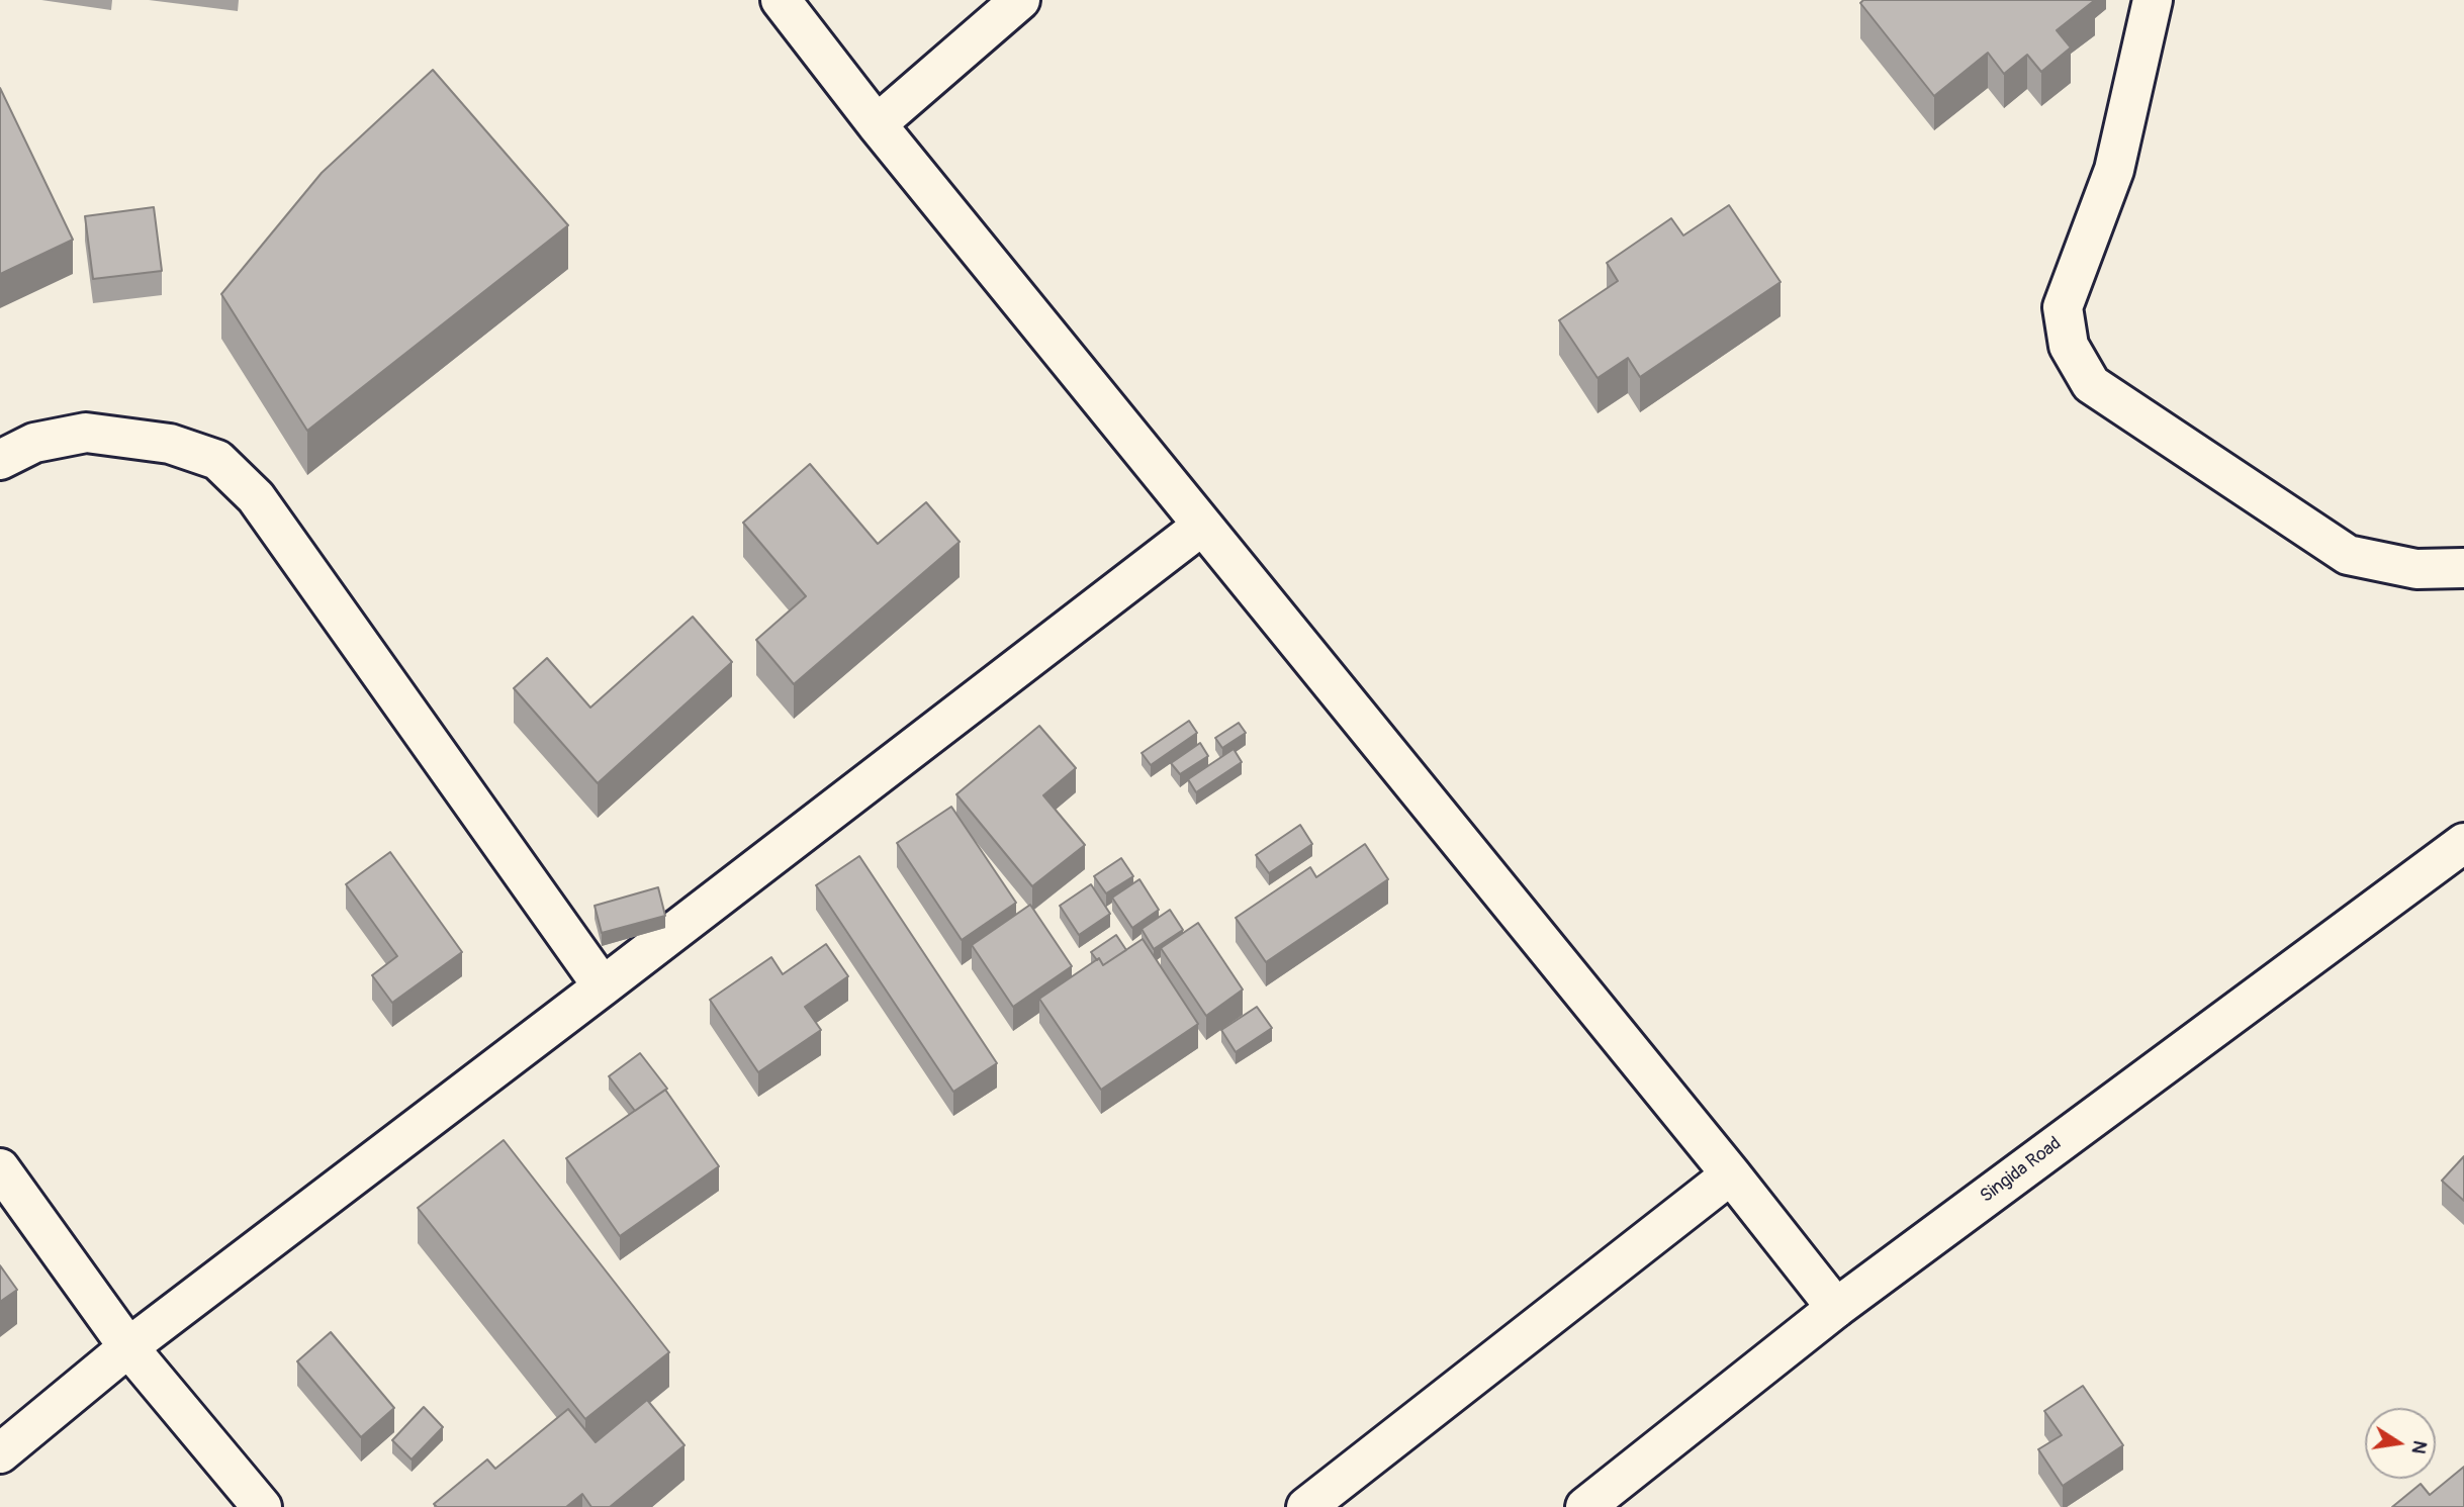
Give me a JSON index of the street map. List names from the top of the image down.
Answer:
{
  "streets": {
    "main road": ["Singida Road"]
  },
  "north": "right"
}
